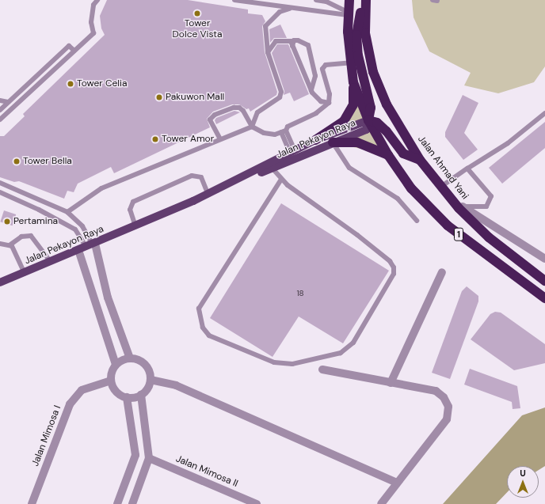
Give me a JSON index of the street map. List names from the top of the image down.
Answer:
{
  "streets": {
    "highway": ["Jalan Ahmad Yani", "1"],
    "main road": ["Jalan Pekayon Raya"],
    "street": ["Jalan Mimosa I", "Jalan Mimosa II"]
  },
  "crossings": [
    ["Jalan Pekayon Raya", "1"]
  ],
  "places": [
    "Tower Dolce Vista",
    "Tower Celia",
    "Pakuwon Mall",
    "Tower Amor",
    "Tower Bella",
    "Pertamina"
  ],
  "house_numbers": ["18"],
  "north": "top"
}
